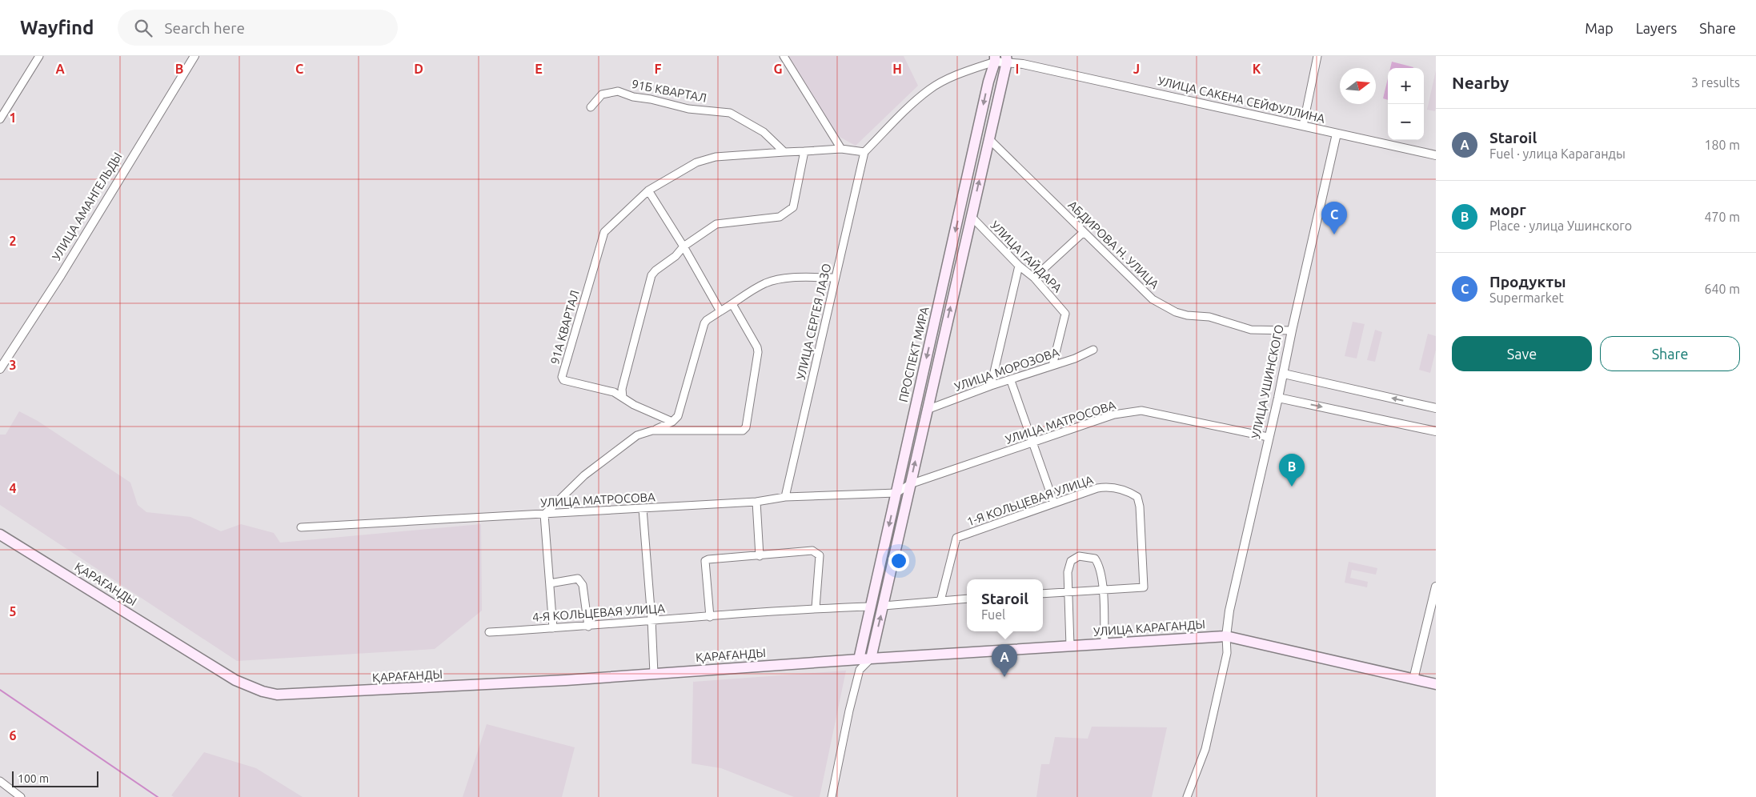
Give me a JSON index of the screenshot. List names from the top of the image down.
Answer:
{
  "streets": {
    "main road": ["ПРОСПЕКТ МИРА", "ҚАРАҒАНДЫ", "УЛИЦА КАРАГАНДЫ"],
    "street": [
      "91Б КВАРТАЛ",
      "УЛИЦА САКЕНА СЕЙФУЛЛИНА",
      "УЛИЦА АМАНГЕЛЬДЫ",
      "АБДИРОВА Н. УЛИЦА",
      "УЛИЦА ГАЙДАРА",
      "УЛИЦА СЕРГЕЯ ЛАЗО",
      "91А КВАРТАЛ",
      "УЛИЦА МОРОЗОВА",
      "УЛИЦА УШИНСКОГО",
      "УЛИЦА МАТРОСОВА",
      "1-Я КОЛЬЦЕВАЯ УЛИЦА",
      "4-Я КОЛЬЦЕВАЯ УЛИЦА"
    ]
  },
  "crossings": [
    ["УЛИЦА САКЕНА СЕЙФУЛЛИНА", "ПРОСПЕКТ МИРА"],
    ["УЛИЦА САКЕНА СЕЙФУЛЛИНА", "УЛИЦА УШИНСКОГО"],
    ["АБДИРОВА Н. УЛИЦА", "ПРОСПЕКТ МИРА"],
    ["АБДИРОВА Н. УЛИЦА", "УЛИЦА УШИНСКОГО"],
    ["УЛИЦА ГАЙДАРА", "ПРОСПЕКТ МИРА"],
    ["УЛИЦА ГАЙДАРА", "УЛИЦА МОРОЗОВА"],
    ["УЛИЦА СЕРГЕЯ ЛАЗО", "УЛИЦА МАТРОСОВА"],
    ["ПРОСПЕКТ МИРА", "УЛИЦА МОРОЗОВА"],
    ["ПРОСПЕКТ МИРА", "УЛИЦА МАТРОСОВА"],
    ["ПРОСПЕКТ МИРА", "ҚАРАҒАНДЫ"],
    ["ПРОСПЕКТ МИРА", "4-Я КОЛЬЦЕВАЯ УЛИЦА"],
    ["ПРОСПЕКТ МИРА", "УЛИЦА КАРАГАНДЫ"],
    ["УЛИЦА УШИНСКОГО", "УЛИЦА МАТРОСОВА"],
    ["УЛИЦА УШИНСКОГО", "УЛИЦА КАРАГАНДЫ"],
    ["ҚАРАҒАНДЫ", "УЛИЦА КАРАГАНДЫ"]
  ],
  "scale_bar": "100 m",
  "north": "right",
  "page": {
    "header": "Wayfind",
    "search": "Search here",
    "nav": ["Map", "Layers", "Share"],
    "heading": ["Nearby", "3 results"],
    "map_buttons": ["+", "−"],
    "list": [
      {
        "mark": "A",
        "name": "Staroil",
        "note": "Fuel · улица Караганды",
        "value": "180 m"
      },
      {
        "mark": "B",
        "name": "морг",
        "note": "Place · улица Ушинского",
        "value": "470 m"
      },
      {
        "mark": "C",
        "name": "Продукты",
        "note": "Supermarket",
        "value": "640 m"
      }
    ],
    "pins": ["C", "B", "A"],
    "buttons": ["Save", "Share"],
    "popup": ["Staroil", "Fuel"],
    "scale": "100 m"
  },
  "grid": {
    "columns": [
      "A",
      "B",
      "C",
      "D",
      "E",
      "F",
      "G",
      "H",
      "I",
      "J",
      "K"
    ],
    "rows": [
      "1",
      "2",
      "3",
      "4",
      "5",
      "6"
    ]
  }
}
